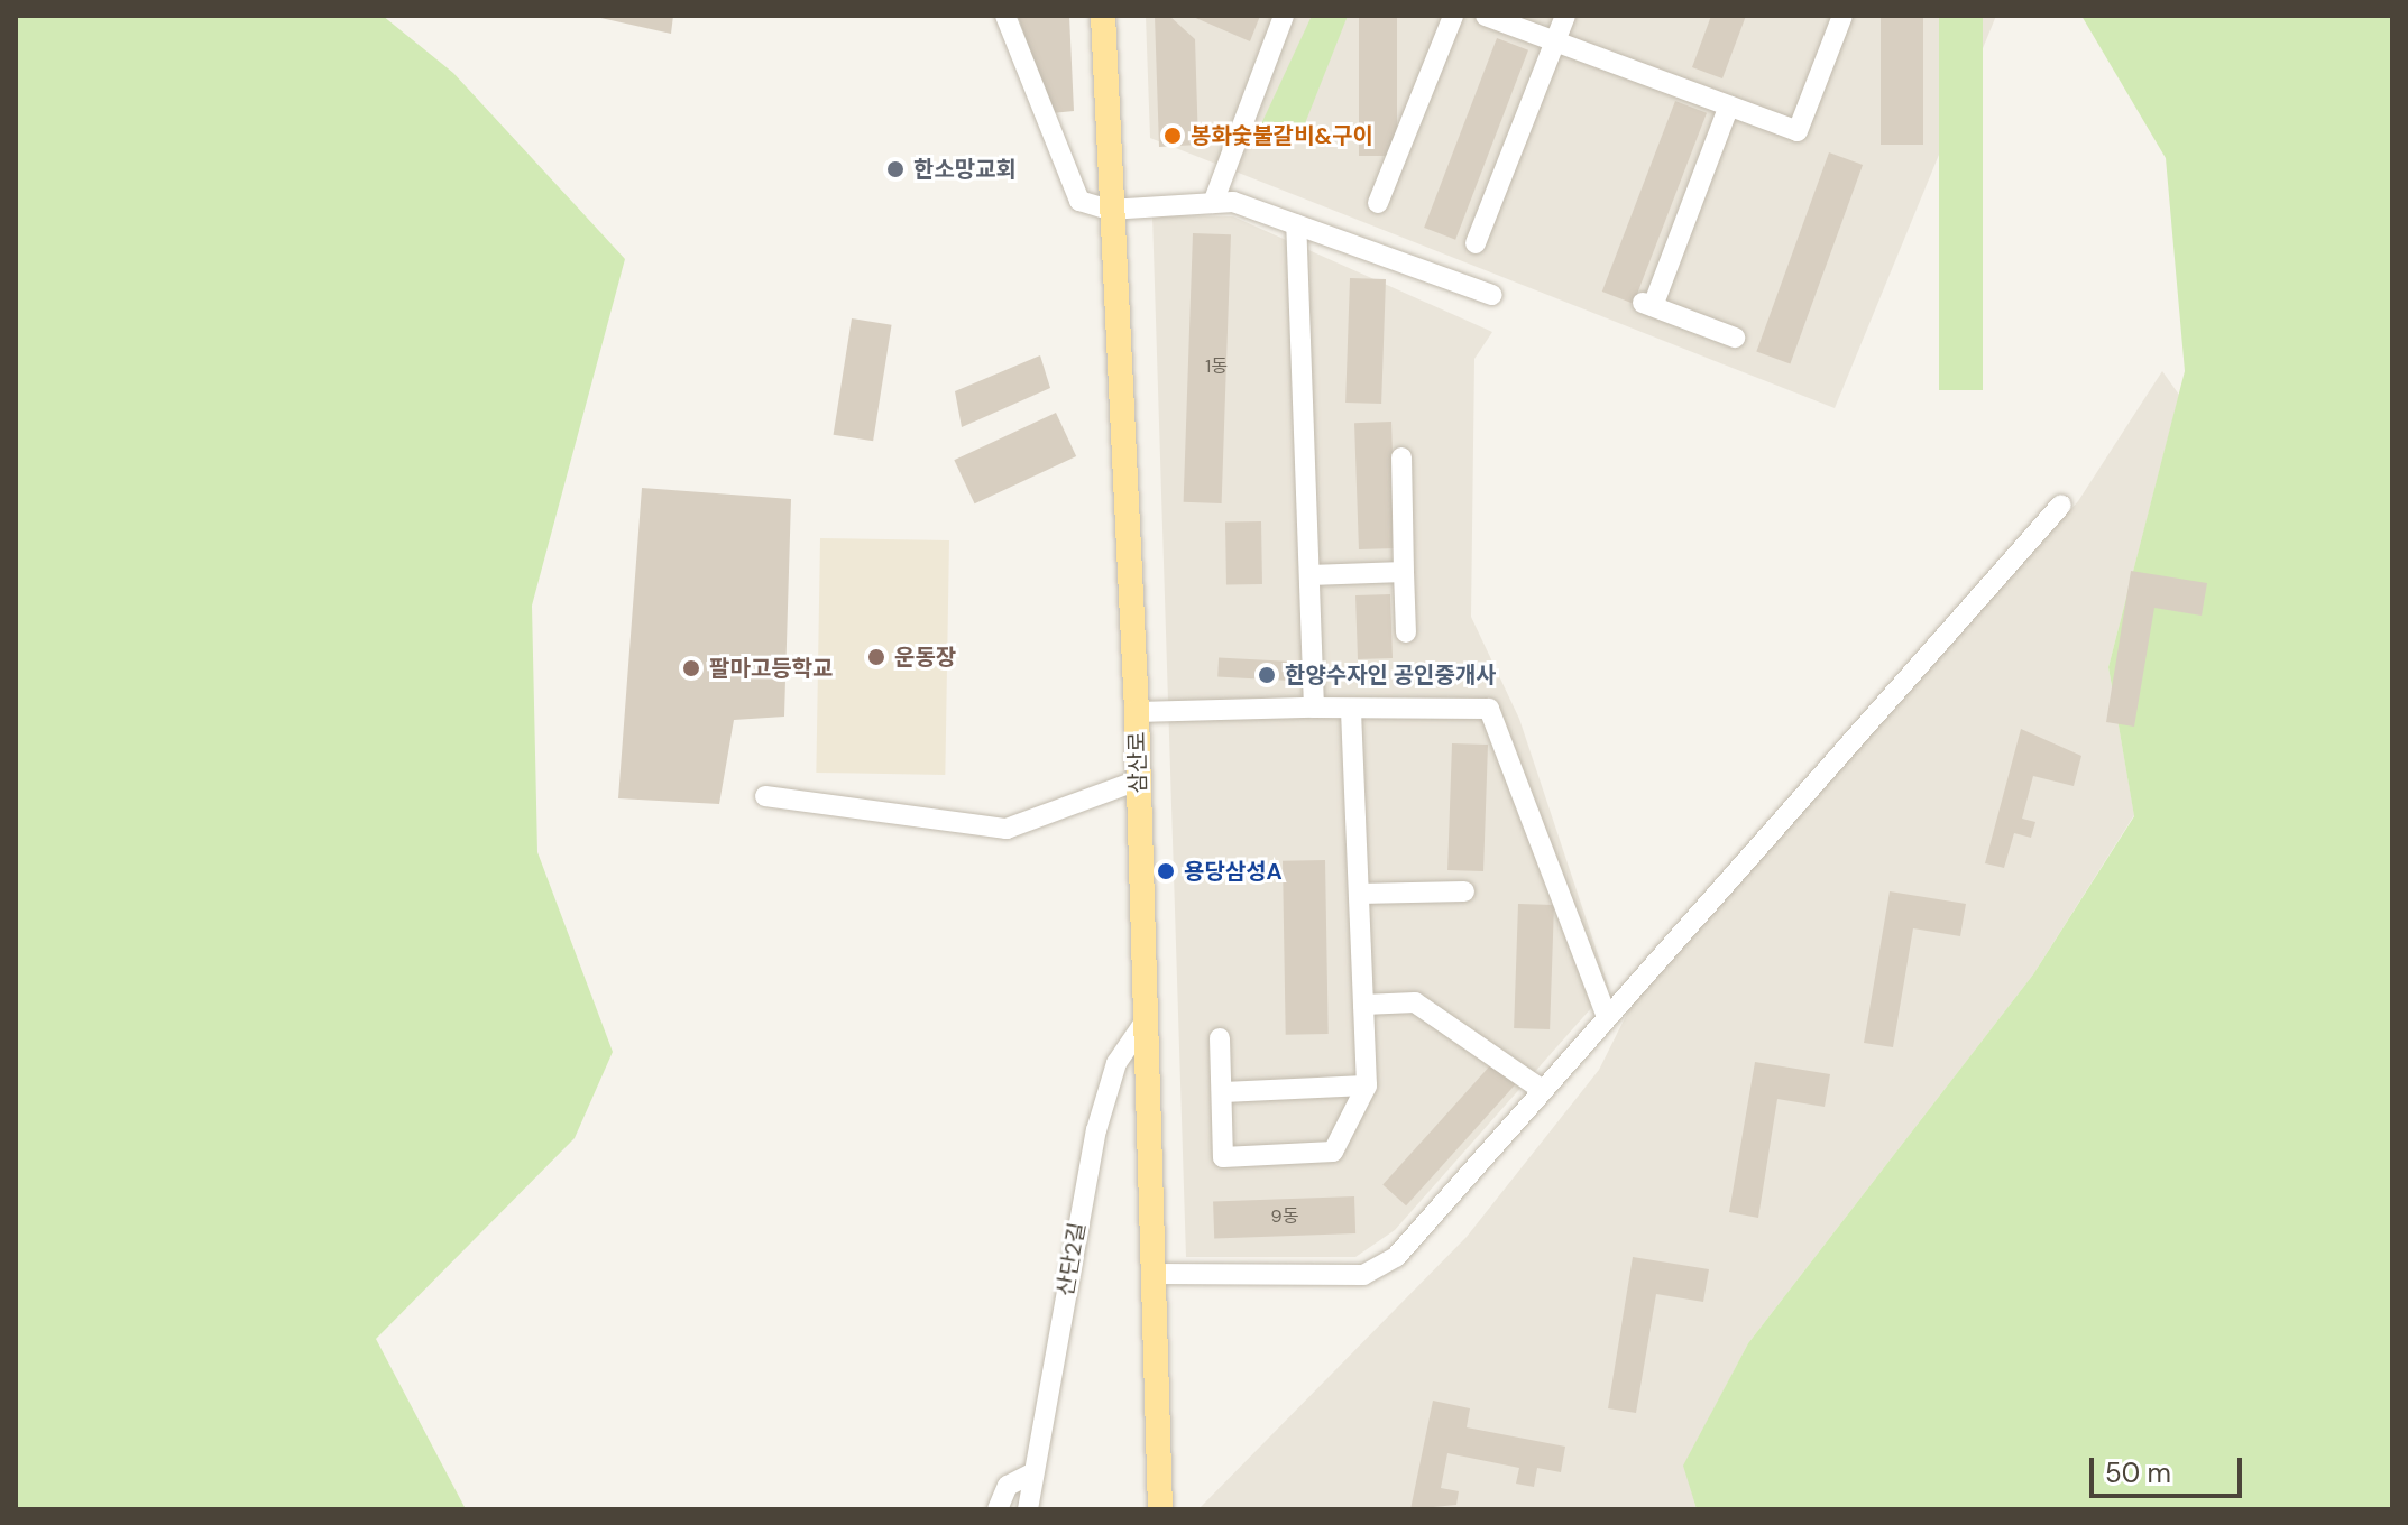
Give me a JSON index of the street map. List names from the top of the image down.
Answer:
{
  "streets": {
    "main road": ["삼산로"],
    "street": ["산단2길"]
  },
  "crossings": [
    ["삼산로", "산단2길"]
  ],
  "places": [
    "봉화숯불갈비&구이",
    "한소망교회",
    "운동장",
    "팔마고등학교",
    "한양수자인 공인중개사",
    "용당삼성A"
  ],
  "house_numbers": ["1동", "9동"],
  "scale_bar": "50 m"
}
